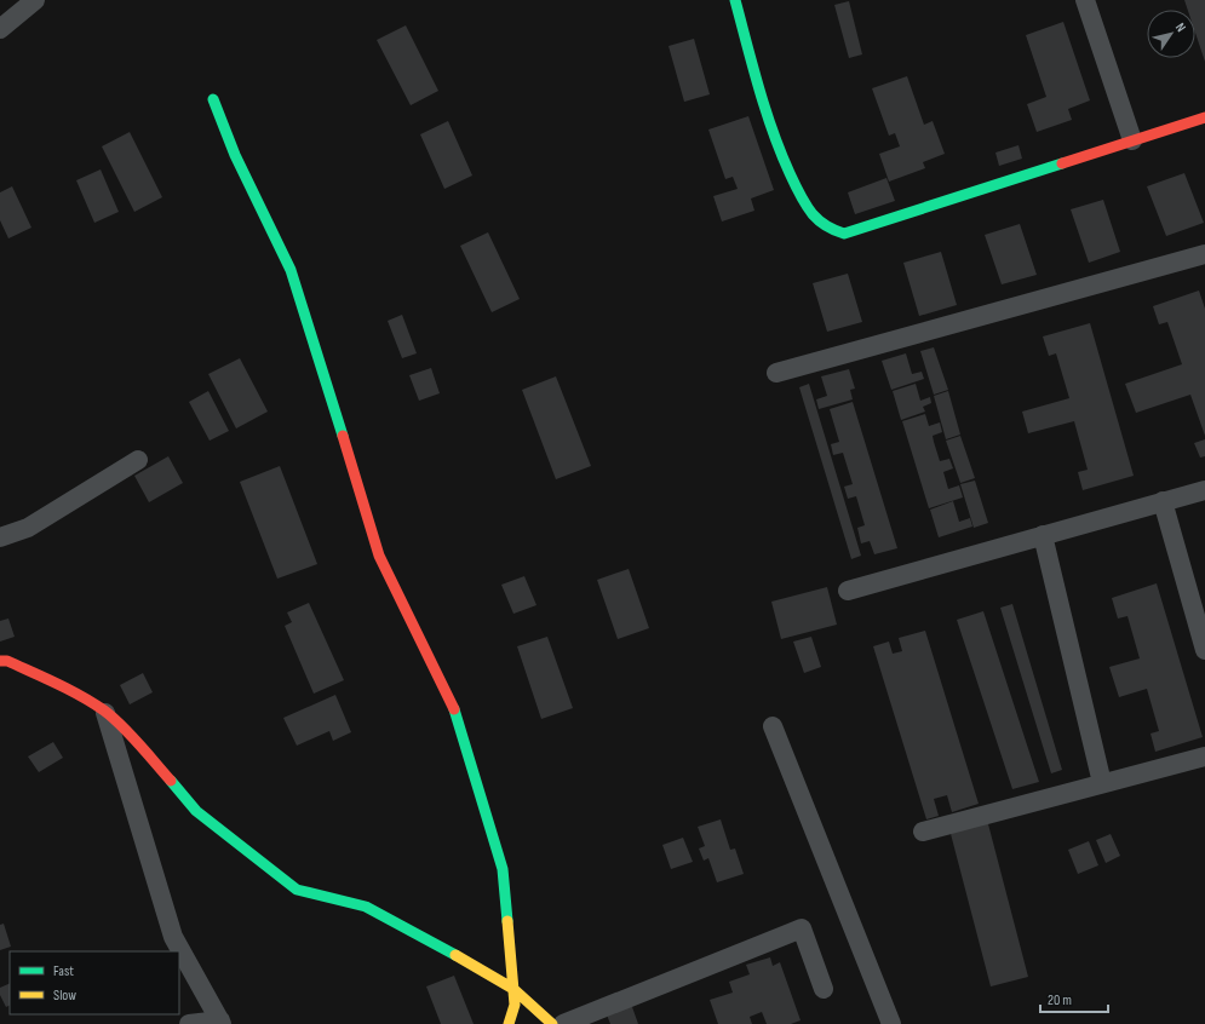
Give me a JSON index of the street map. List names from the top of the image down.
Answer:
{
  "legend": ["Fast", "Slow"],
  "scale_bar": "20 m",
  "north": "top right"
}
